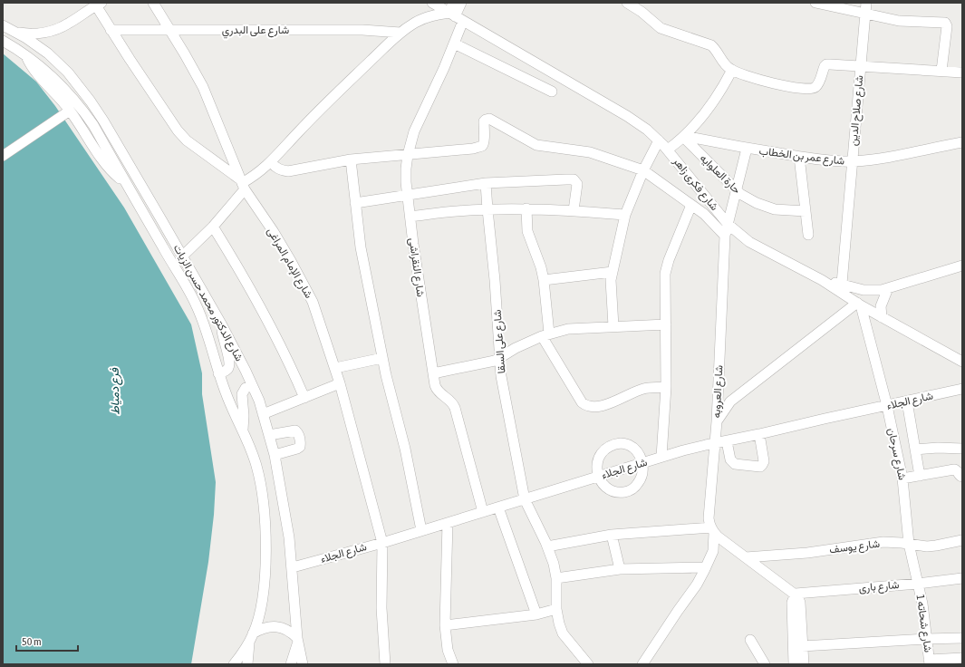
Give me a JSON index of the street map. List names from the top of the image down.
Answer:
{
  "streets": {
    "street": [
      "شارع على البدري",
      "شارع صلاح الدين",
      "شارع عمر بن الخطاب",
      "حارة العلوايه",
      "شارع فكرى زاهر",
      "شارع الإمام المراغى",
      "شارع النقراشى",
      "شارع الدكتور محمد حسن الزيات",
      "شارع على السقا",
      "شارع العروبه",
      "شارع الجلاء",
      "شارع سرحان",
      "شارع يوسف",
      "شارع بارى",
      "شارع شحاته 1"
    ]
  },
  "crossings": [
    ["شارع على البدري", "شارع الإمام المراغى"],
    ["شارع صلاح الدين", "شارع عمر بن الخطاب"],
    ["شارع عمر بن الخطاب", "حارة العلوايه"],
    ["شارع عمر بن الخطاب", "شارع العروبه"],
    ["حارة العلوايه", "شارع العروبه"],
    ["شارع فكرى زاهر", "شارع النقراشى"],
    ["شارع فكرى زاهر", "شارع العروبه"],
    ["شارع فكرى زاهر", "شارع سرحان"],
    ["شارع الإمام المراغى", "شارع الجلاء"],
    ["شارع النقراشى", "شارع الجلاء"],
    ["شارع الدكتور محمد حسن الزيات", "شارع الجلاء"],
    ["شارع على السقا", "شارع الجلاء"],
    ["شارع العروبه", "شارع الجلاء"],
    ["شارع الجلاء", "شارع سرحان"],
    ["شارع سرحان", "شارع يوسف"],
    ["شارع سرحان", "شارع بارى"],
    ["شارع سرحان", "شارع شحاته 1"],
    ["شارع بارى", "شارع شحاته 1"]
  ],
  "water": ["فرع دمياط"],
  "scale_bar": "50 m"
}
